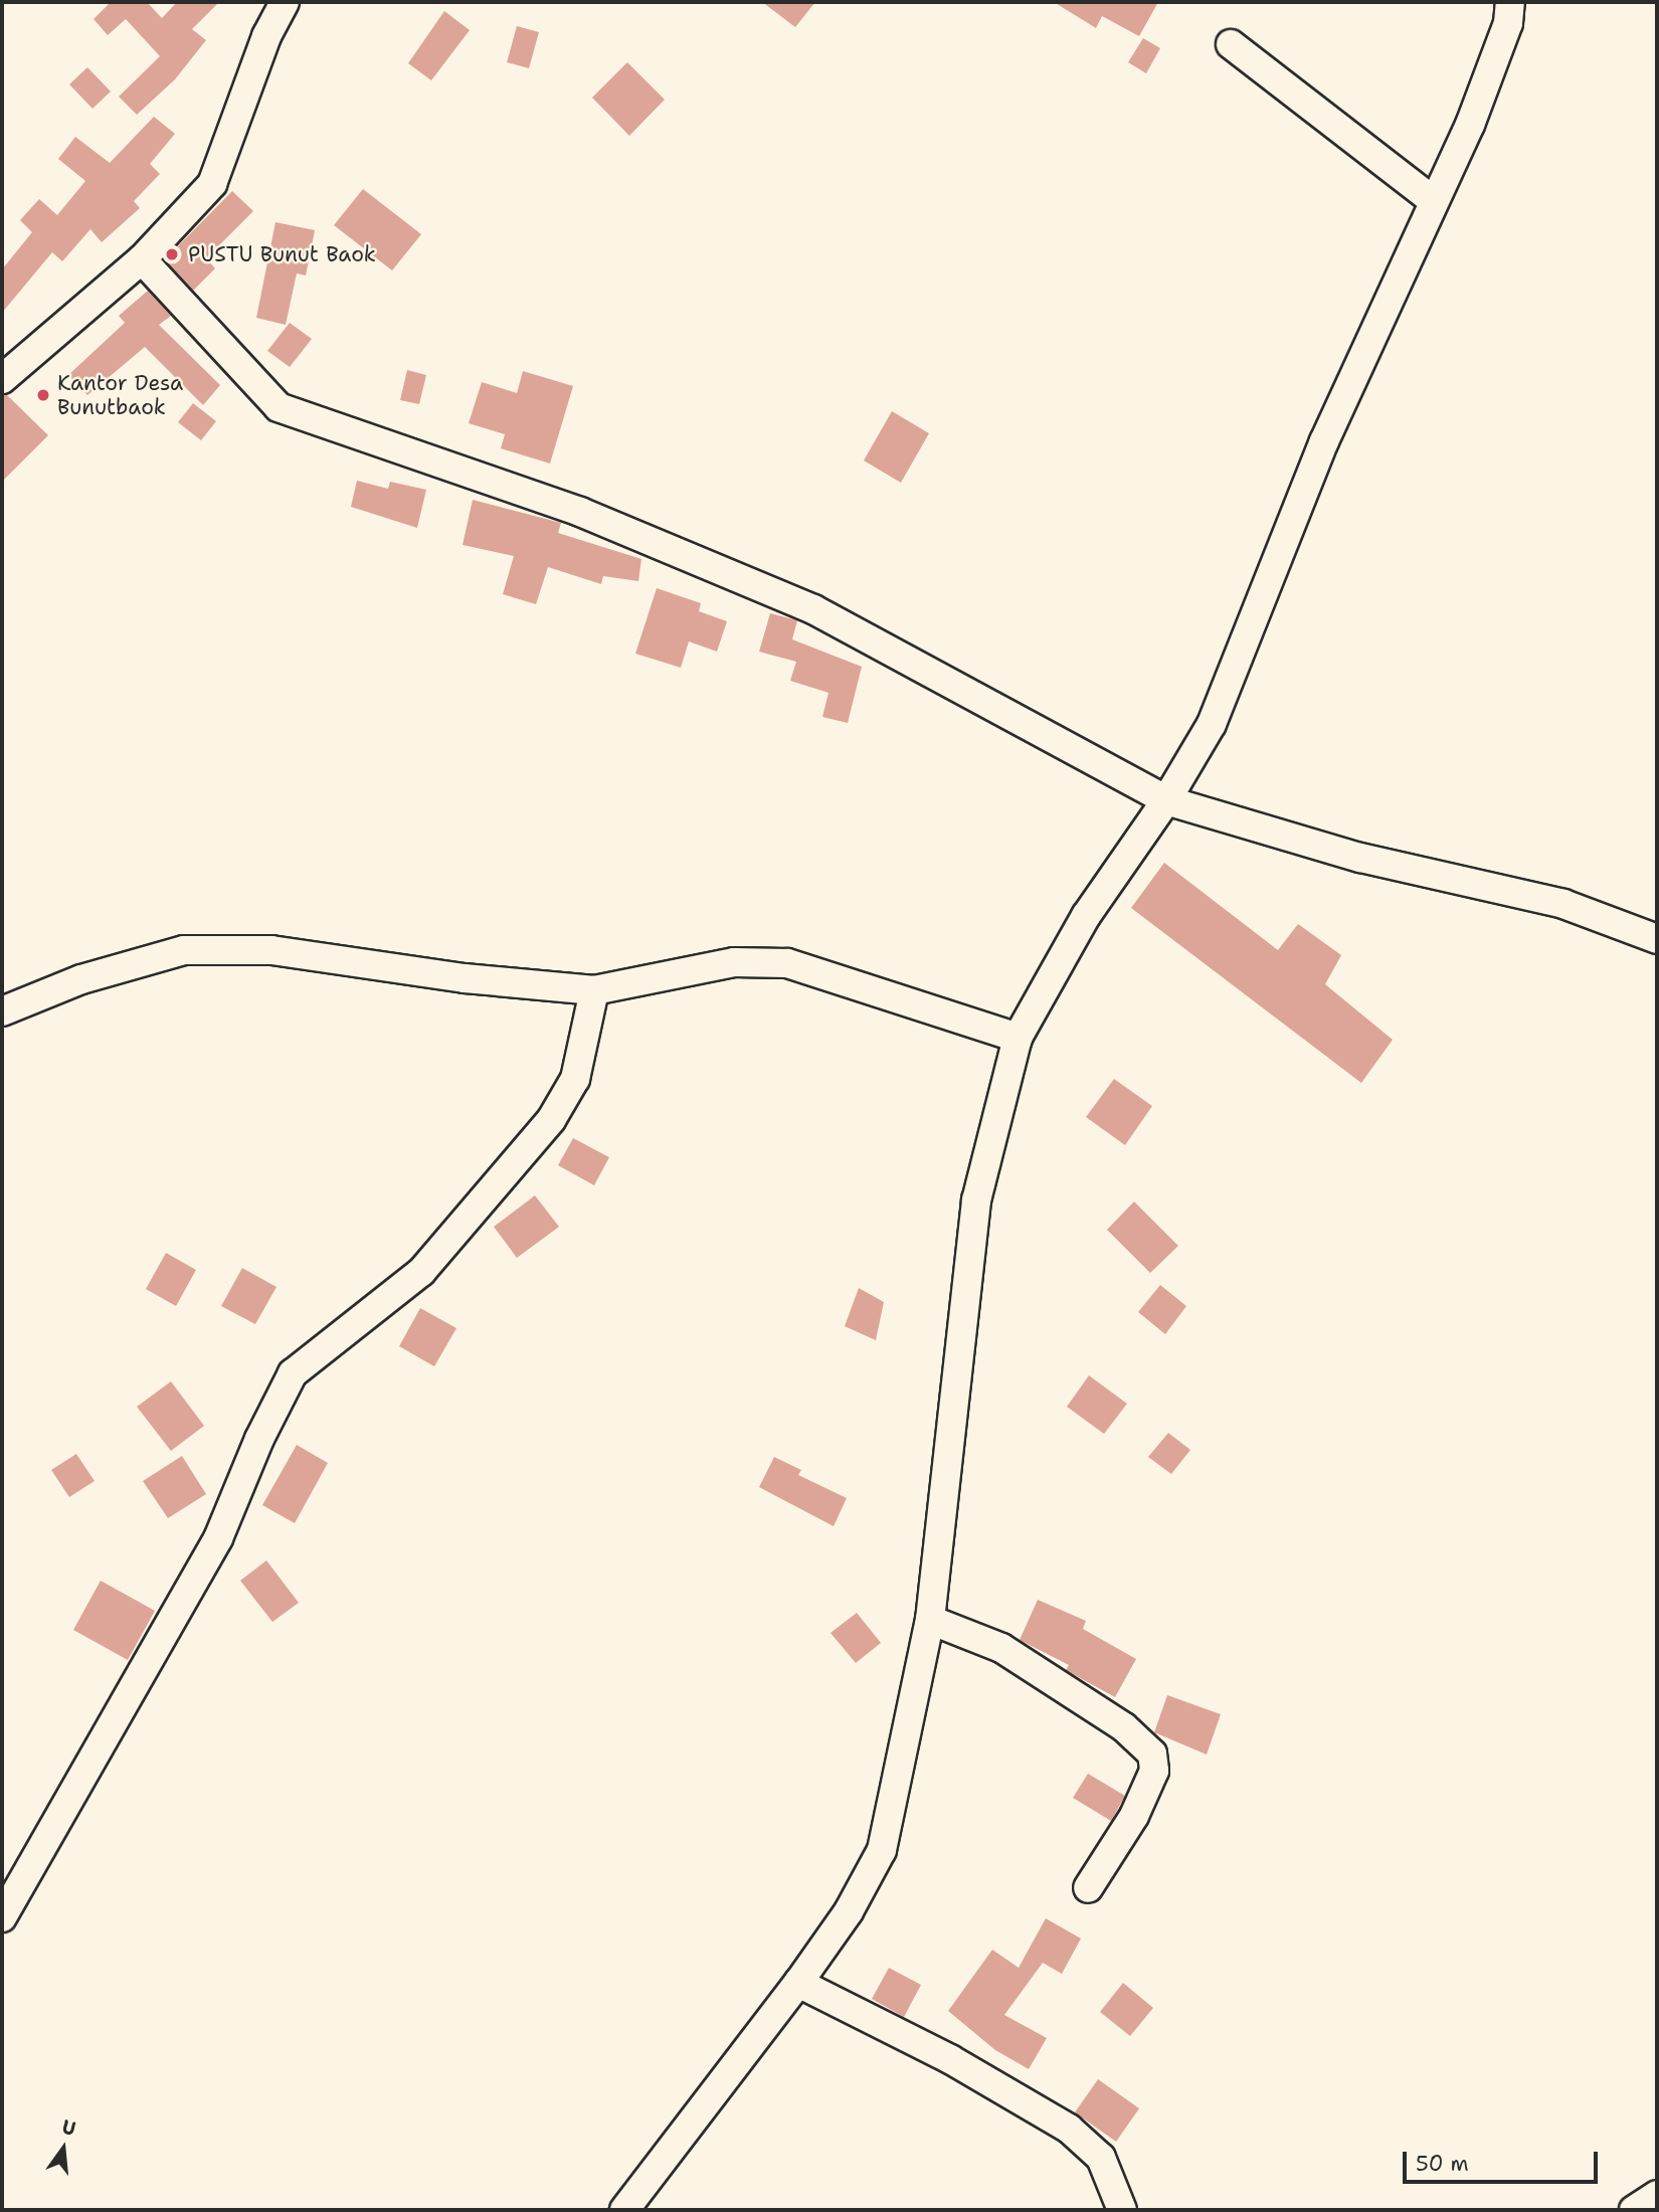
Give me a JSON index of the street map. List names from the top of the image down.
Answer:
{
  "places": ["PUSTU Bunut Baok", "Kantor Desa Bunutbaok"],
  "scale_bar": "50 m",
  "north": "top"
}
